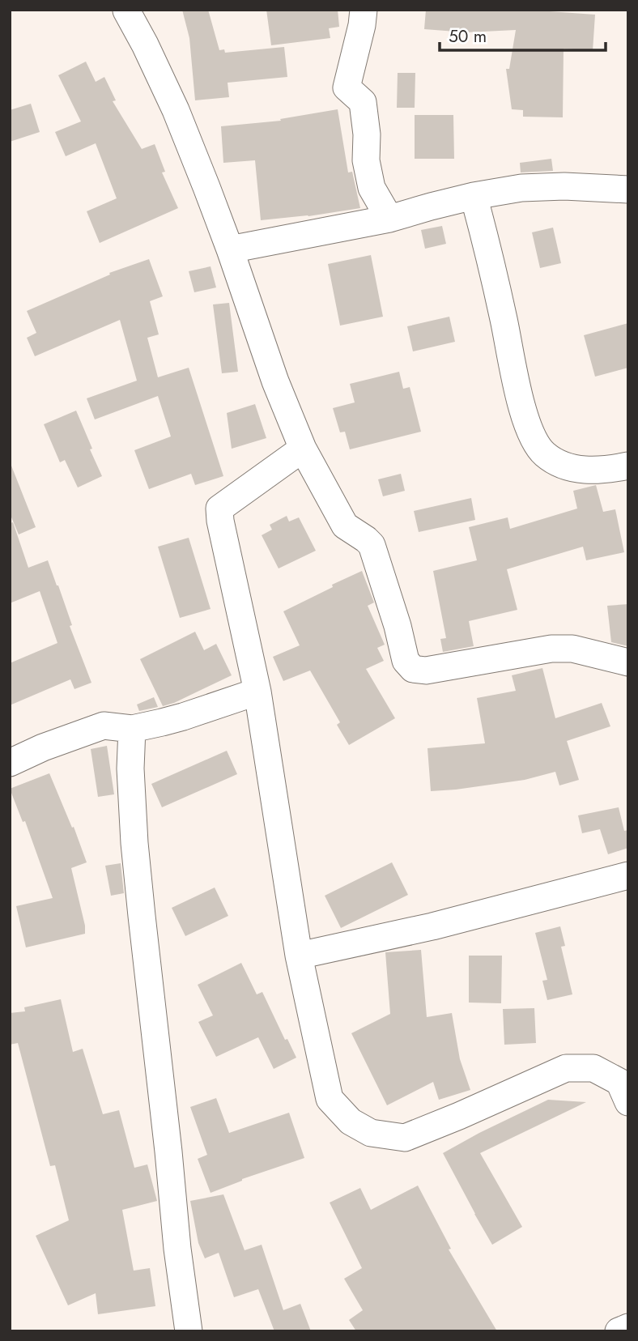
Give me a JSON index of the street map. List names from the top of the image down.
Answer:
{
  "scale_bar": "50 m"
}
